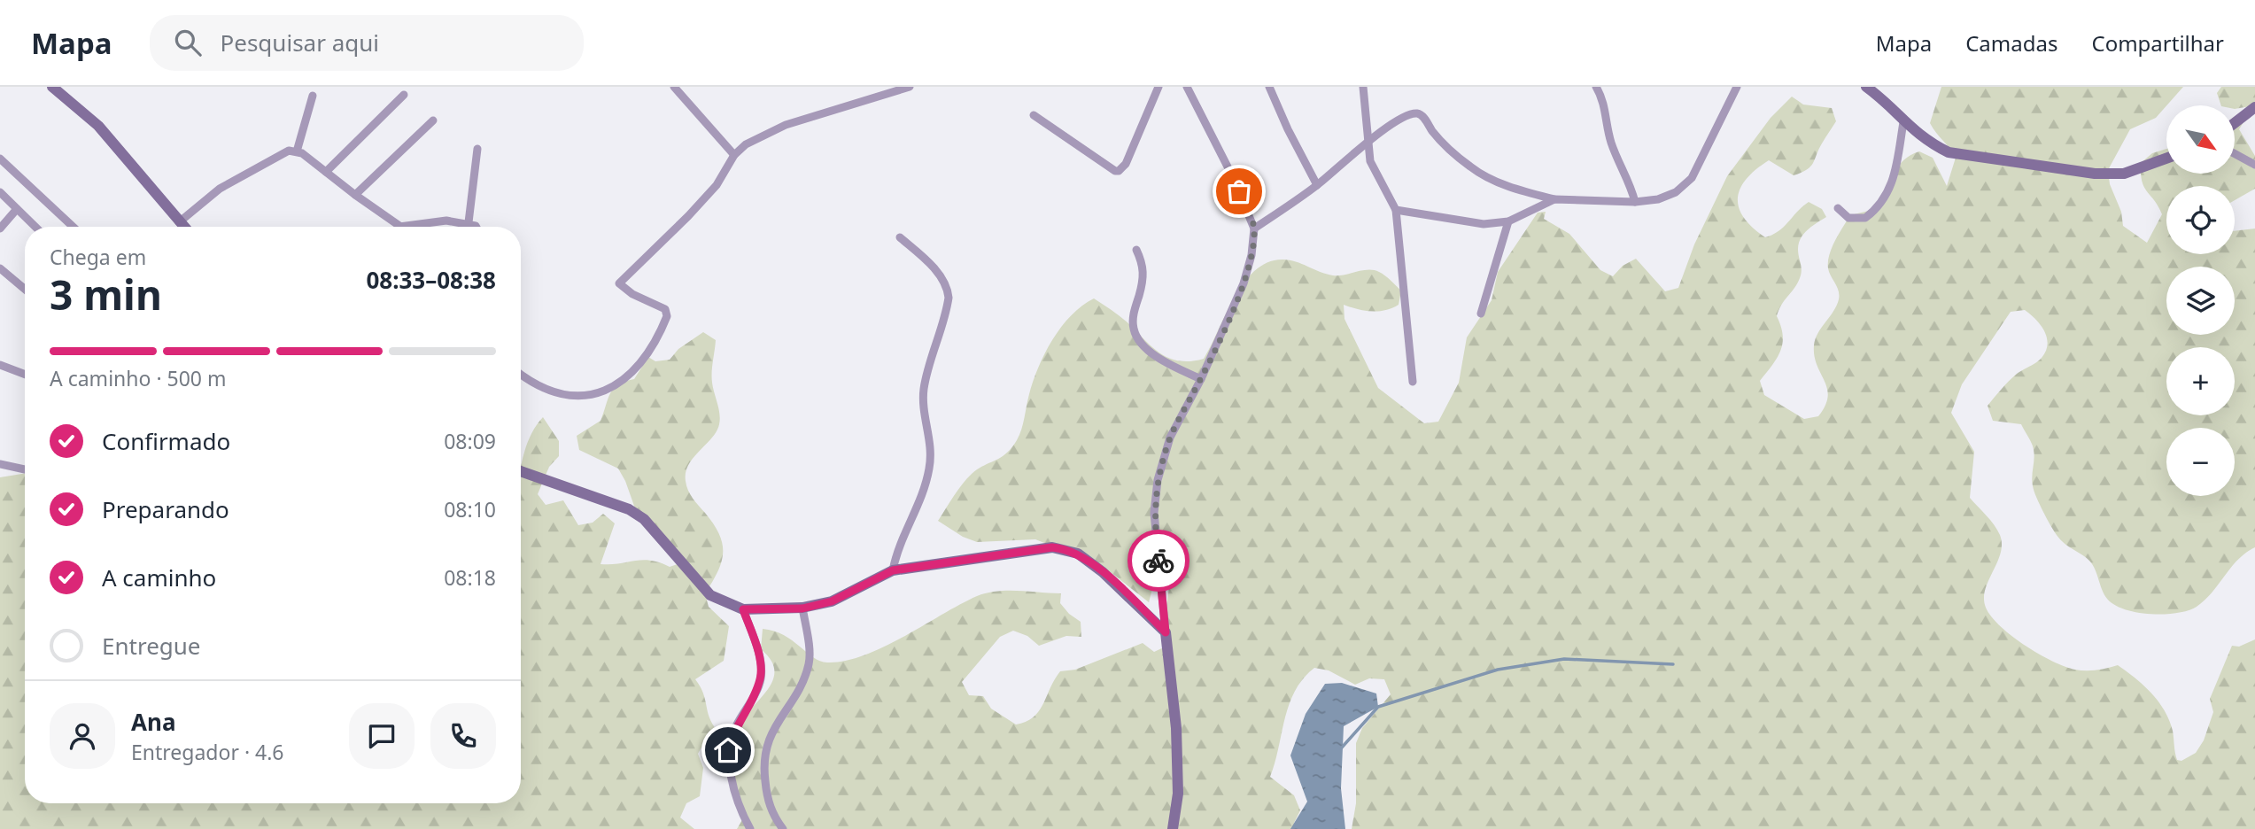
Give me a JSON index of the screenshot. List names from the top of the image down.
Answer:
{
  "north": "bottom right",
  "page": {
    "header": "Mapa",
    "search": "Pesquisar aqui",
    "nav": ["Mapa", "Camadas", "Compartilhar"],
    "map_buttons": ["+", "−"],
    "heading": ["3 min", "Chega em", "08:33–08:38"],
    "panel": ["Ana", "Entregador · 4.6"],
    "bar": "A caminho · 500 m",
    "list": [
      ["Confirmado", "08:09"],
      ["Preparando", "08:10"],
      ["A caminho", "08:18"],
      "Entregue"
    ]
  }
}
